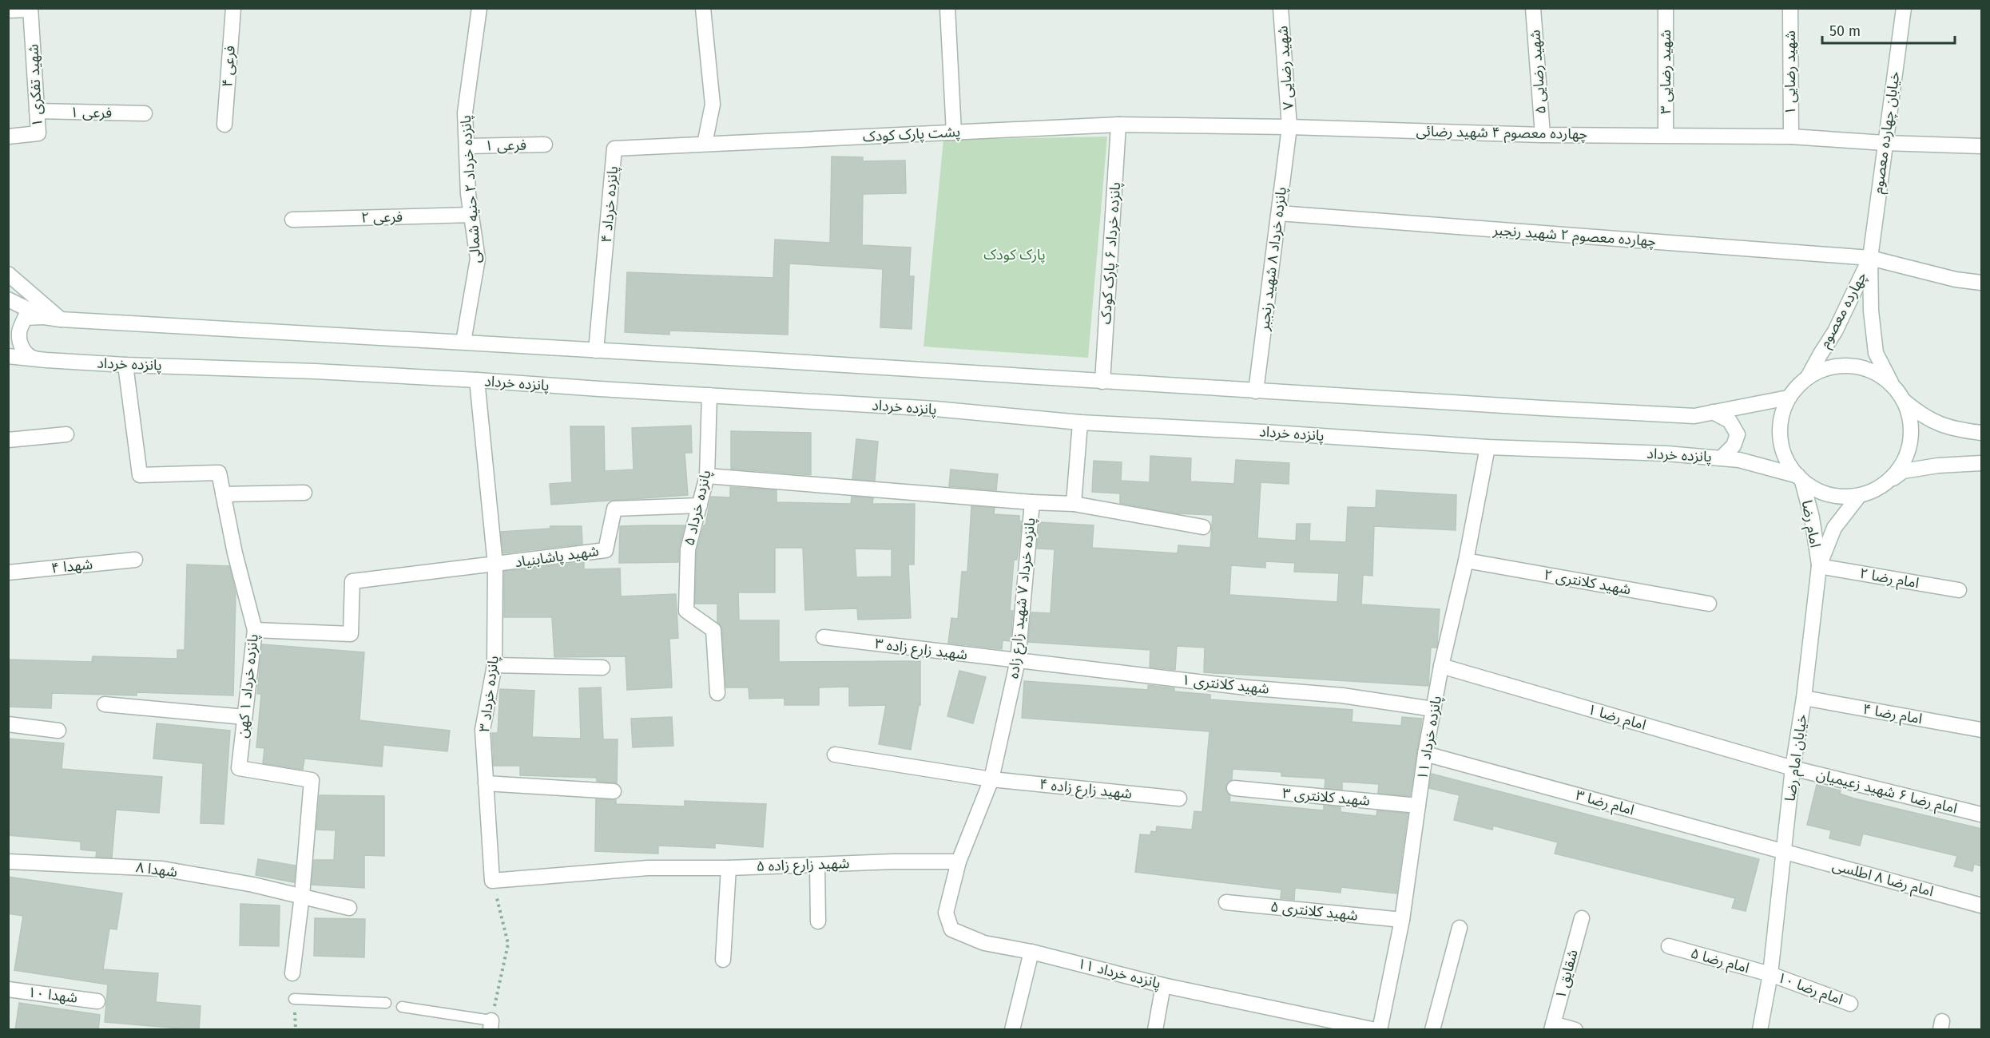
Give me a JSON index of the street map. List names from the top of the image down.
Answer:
{
  "streets": {
    "street": [
      "فرعی ۴",
      "شهید رضایی ۷",
      "شهید رضایی ۵",
      "شهید رضایی ۳",
      "شهید رضایی ۱",
      "شهید تفکری ۱",
      "فرعی ۱",
      "چهارده معصوم ۴ شهید رضائی",
      "خیابان چهارده معصوم",
      "پشت پارک کودک",
      "پانزده خرداد ۲ حنیه شمالی",
      "پانزده خرداد ۴",
      "فرعی ۲",
      "چهارده معصوم ۲ شهید رنجبر",
      "پانزده خرداد ۶ پارک کودک",
      "پانزده خرداد ۸ شهید رنجبر",
      "چهارده معصوم",
      "پانزده خرداد",
      "پانزده خرداد ۵",
      "امام رضا",
      "شهید پاشابنیاد",
      "شهدا ۴",
      "امام رضا ۲",
      "شهید کلانتری ۲",
      "پانزده خرداد ۷ شهید زارع زاده",
      "شهید زارع زاده ۳",
      "شهید کلانتری ۱",
      "پانزده خرداد ۱ کهن",
      "پانزده خرداد ۳",
      "امام رضا ۴",
      "امام رضا ۱",
      "پانزده خرداد ۱۱",
      "خیابان امام رضا",
      "شهید زارع زاده ۴",
      "امام رضا ۶ شهید زعیمیان",
      "شهید کلانتری ۳",
      "امام رضا ۳",
      "شهید زارع زاده ۵",
      "شهدا ۸",
      "امام رضا ۸ اطلسی",
      "شهید کلانتری ۵",
      "امام رضا ۵",
      "شقایق ۱",
      "امام رضا ۱۰",
      "شهدا ۱۰"
    ]
  },
  "crossings": [
    ["شهید رضایی ۷", "چهارده معصوم ۴ شهید رضائی"],
    ["شهید رضایی ۷", "پانزده خرداد ۸ شهید رنجبر"],
    ["شهید رضایی ۵", "چهارده معصوم ۴ شهید رضائی"],
    ["شهید رضایی ۳", "چهارده معصوم ۴ شهید رضائی"],
    ["شهید رضایی ۱", "چهارده معصوم ۴ شهید رضائی"],
    ["شهید تفکری ۱", "فرعی ۱"],
    ["فرعی ۱", "پانزده خرداد ۲ حنیه شمالی"],
    ["چهارده معصوم ۴ شهید رضائی", "خیابان چهارده معصوم"],
    ["چهارده معصوم ۴ شهید رضائی", "پشت پارک کودک"],
    ["چهارده معصوم ۴ شهید رضائی", "پانزده خرداد ۶ پارک کودک"],
    ["چهارده معصوم ۴ شهید رضائی", "پانزده خرداد ۸ شهید رنجبر"],
    ["خیابان چهارده معصوم", "چهارده معصوم ۲ شهید رنجبر"],
    ["خیابان چهارده معصوم", "چهارده معصوم"],
    ["پشت پارک کودک", "پانزده خرداد ۴"],
    ["پشت پارک کودک", "پانزده خرداد ۶ پارک کودک"],
    ["پانزده خرداد ۲ حنیه شمالی", "فرعی ۲"],
    ["چهارده معصوم ۲ شهید رنجبر", "پانزده خرداد ۸ شهید رنجبر"],
    ["چهارده معصوم ۲ شهید رنجبر", "چهارده معصوم"],
    ["چهارده معصوم", "پانزده خرداد"],
    ["چهارده معصوم", "امام رضا"],
    ["چهارده معصوم", "خیابان امام رضا"],
    ["پانزده خرداد", "پانزده خرداد ۵"],
    ["پانزده خرداد", "امام رضا"],
    ["پانزده خرداد", "پانزده خرداد ۱ کهن"],
    ["پانزده خرداد", "پانزده خرداد ۳"],
    ["پانزده خرداد", "پانزده خرداد ۱۱"],
    ["پانزده خرداد", "خیابان امام رضا"],
    ["پانزده خرداد ۵", "شهید پاشابنیاد"],
    ["امام رضا", "امام رضا ۲"],
    ["امام رضا", "خیابان امام رضا"],
    ["شهید پاشابنیاد", "پانزده خرداد ۳"],
    ["امام رضا ۲", "خیابان امام رضا"],
    ["شهید کلانتری ۲", "پانزده خرداد ۱۱"],
    ["پانزده خرداد ۷ شهید زارع زاده", "شهید زارع زاده ۳"],
    ["پانزده خرداد ۷ شهید زارع زاده", "شهید کلانتری ۱"],
    ["پانزده خرداد ۷ شهید زارع زاده", "پانزده خرداد ۱۱"],
    ["پانزده خرداد ۷ شهید زارع زاده", "شهید زارع زاده ۴"],
    ["پانزده خرداد ۷ شهید زارع زاده", "شهید زارع زاده ۵"],
    ["شهید زارع زاده ۳", "شهید کلانتری ۱"],
    ["شهید کلانتری ۱", "پانزده خرداد ۱۱"],
    ["پانزده خرداد ۱ کهن", "شهدا ۸"],
    ["پانزده خرداد ۳", "شهید زارع زاده ۵"],
    ["امام رضا ۴", "خیابان امام رضا"],
    ["امام رضا ۱", "پانزده خرداد ۱۱"],
    ["امام رضا ۱", "خیابان امام رضا"],
    ["امام رضا ۱", "امام رضا ۶ شهید زعیمیان"],
    ["پانزده خرداد ۱۱", "شهید کلانتری ۳"],
    ["پانزده خرداد ۱۱", "امام رضا ۳"],
    ["پانزده خرداد ۱۱", "شهید کلانتری ۵"],
    ["خیابان امام رضا", "امام رضا ۶ شهید زعیمیان"],
    ["خیابان امام رضا", "امام رضا ۳"],
    ["خیابان امام رضا", "امام رضا ۸ اطلسی"],
    ["خیابان امام رضا", "امام رضا ۵"],
    ["خیابان امام رضا", "امام رضا ۱۰"],
    ["امام رضا ۳", "امام رضا ۸ اطلسی"],
    ["امام رضا ۵", "امام رضا ۱۰"]
  ],
  "parks": ["پارک کودک"],
  "scale_bar": "50 m"
}
